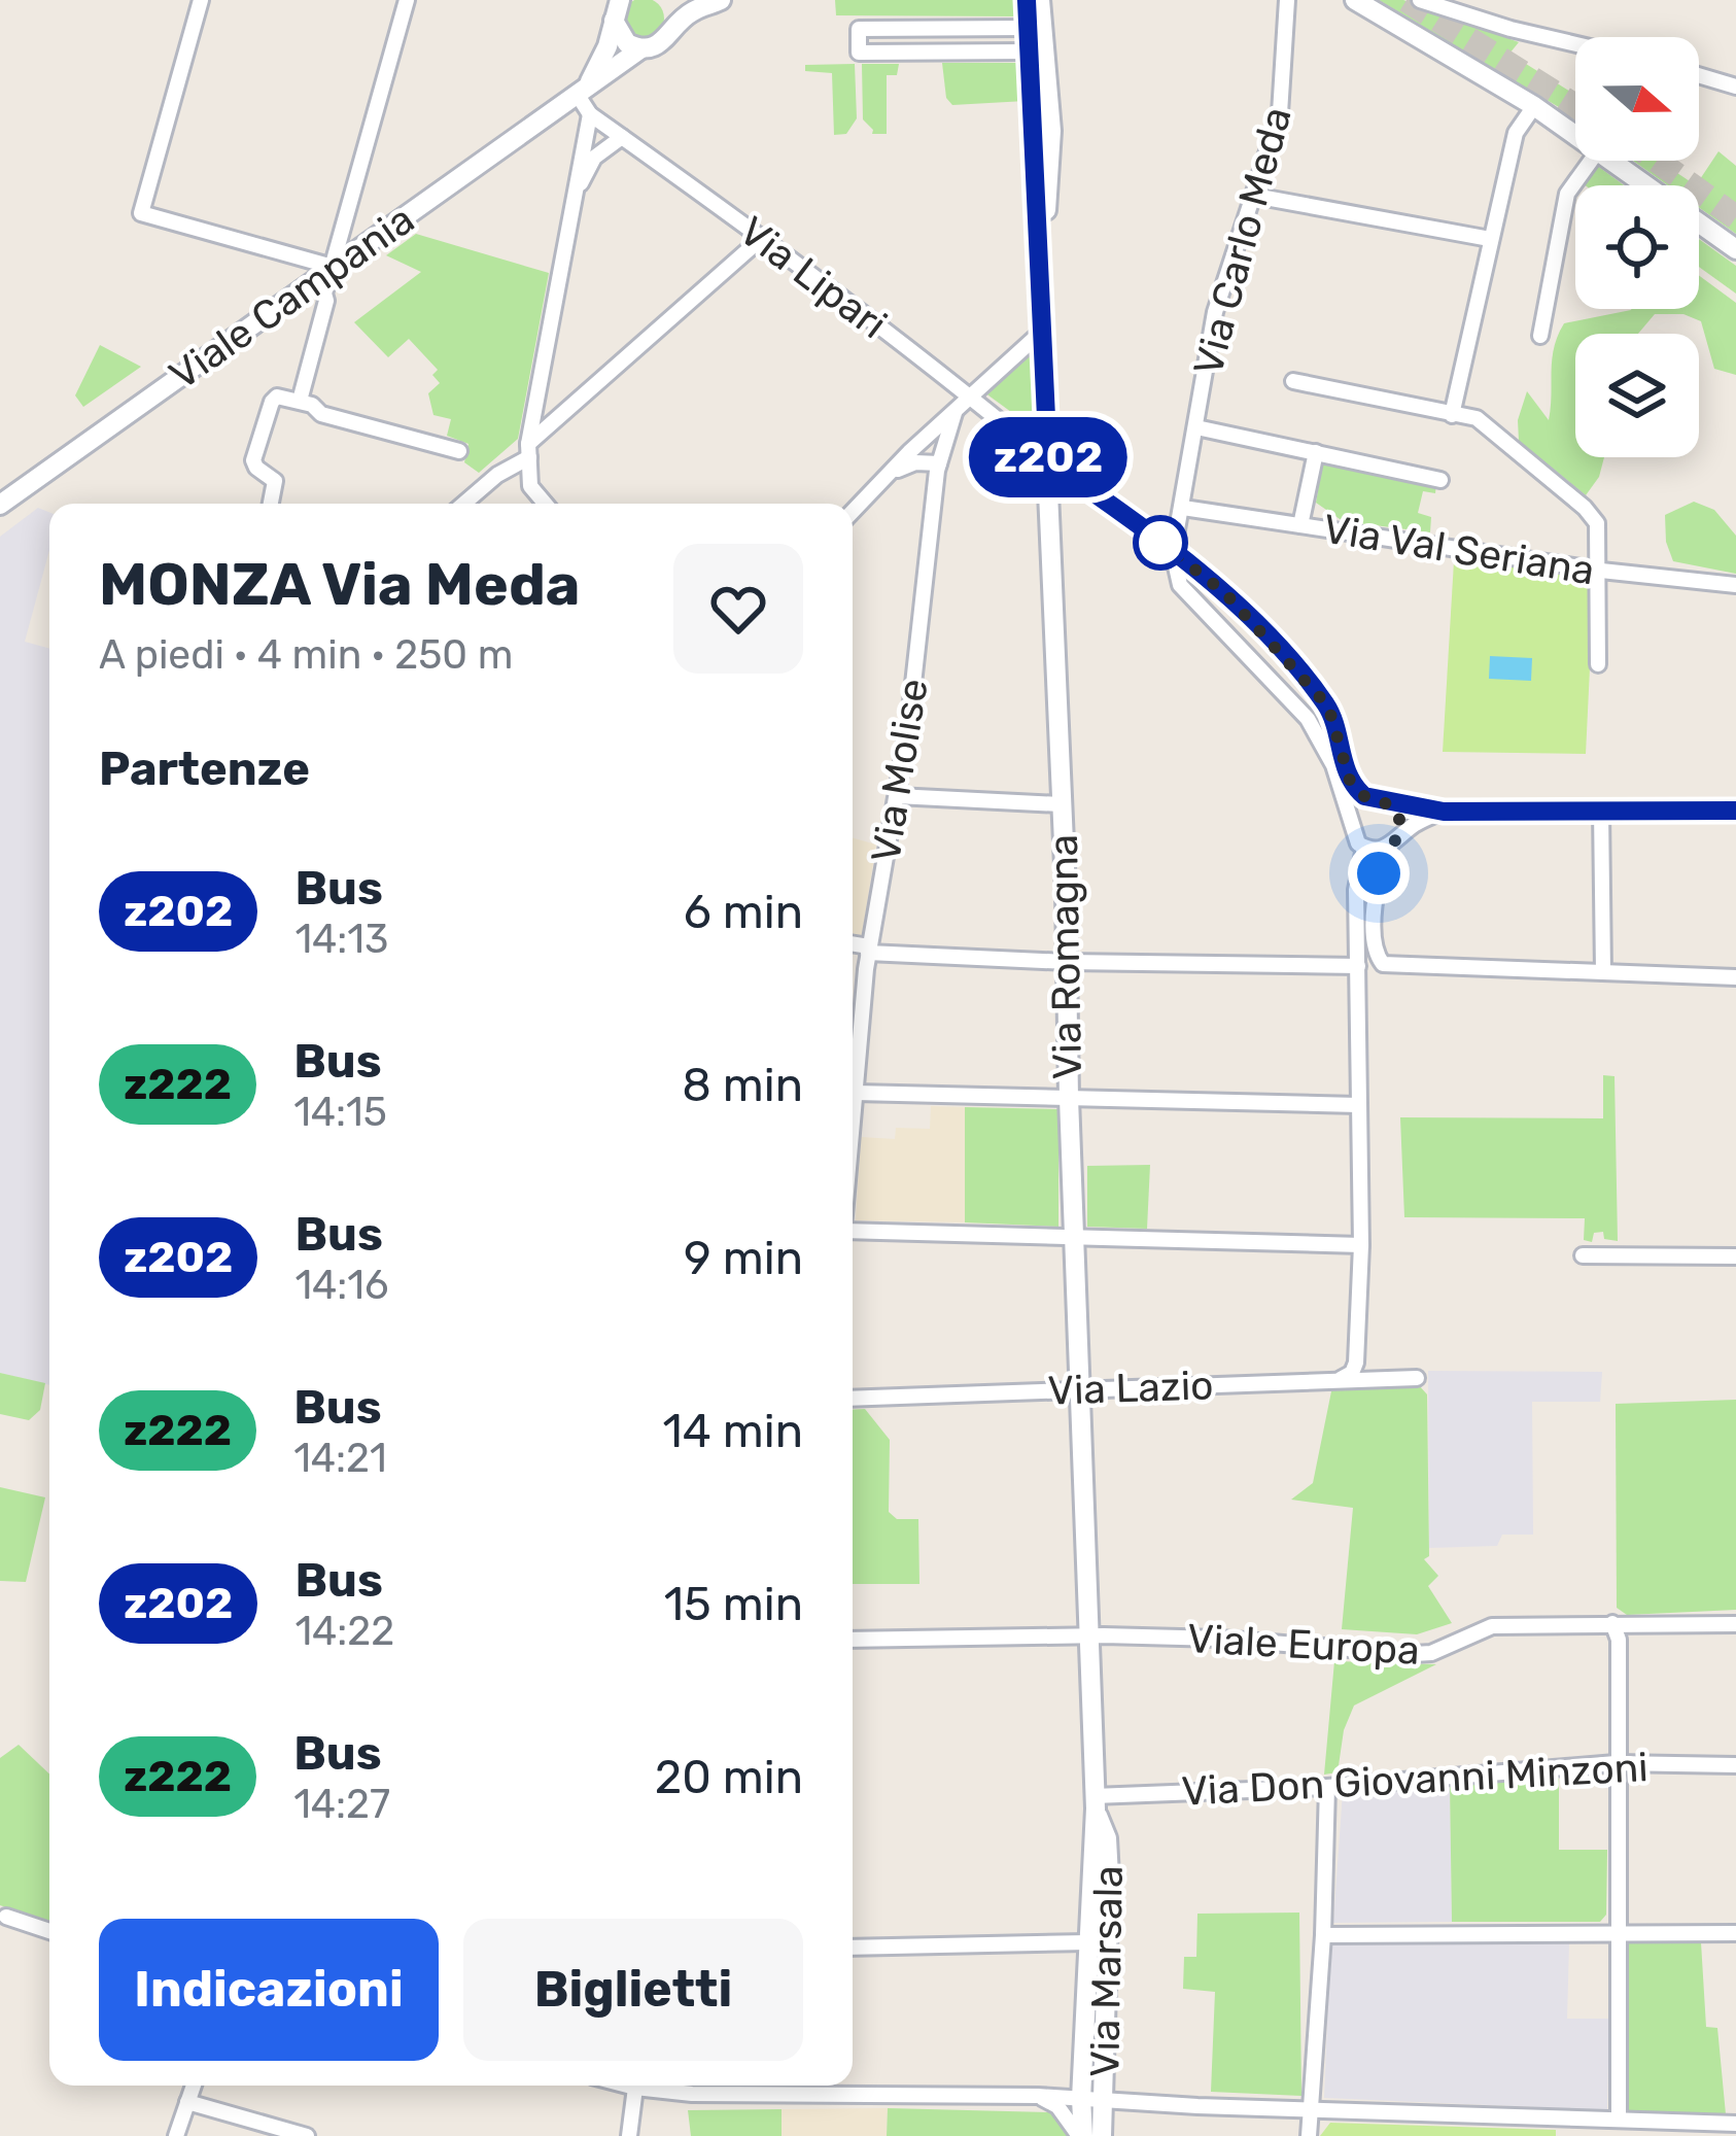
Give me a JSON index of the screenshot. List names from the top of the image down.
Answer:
{
  "streets": {
    "street": [
      "Via Carlo Meda",
      "Via Lipari",
      "Viale Campania",
      "Via Val Seriana",
      "Via Molise",
      "Via Romagna",
      "Via Lazio",
      "Viale Europa",
      "Via Don Giovanni Minzoni",
      "Via Marsala"
    ]
  },
  "crossings": [
    ["Via Carlo Meda", "Via Val Seriana"],
    ["Via Lipari", "Viale Campania"],
    ["Via Lipari", "Via Romagna"],
    ["Via Romagna", "Via Lazio"],
    ["Via Romagna", "Viale Europa"],
    ["Via Romagna", "Via Marsala"],
    ["Viale Europa", "Via Marsala"],
    ["Via Don Giovanni Minzoni", "Via Marsala"]
  ],
  "lines": ["bus line z202"],
  "north": "right",
  "page": {
    "on_map": "z202",
    "heading": [
      ["MONZA Via Meda", "A piedi · 4 min · 250 m"],
      "Partenze"
    ],
    "list": [
      {
        "mark": "z202",
        "name": "Bus",
        "note": "14:13",
        "value": "6 min"
      },
      {
        "mark": "z222",
        "name": "Bus",
        "note": "14:15",
        "value": "8 min"
      },
      {
        "mark": "z202",
        "name": "Bus",
        "note": "14:16",
        "value": "9 min"
      },
      {
        "mark": "z222",
        "name": "Bus",
        "note": "14:21",
        "value": "14 min"
      },
      {
        "mark": "z202",
        "name": "Bus",
        "note": "14:22",
        "value": "15 min"
      },
      {
        "mark": "z222",
        "name": "Bus",
        "note": "14:27",
        "value": "20 min"
      }
    ],
    "buttons": ["Indicazioni", "Biglietti"]
  }
}
